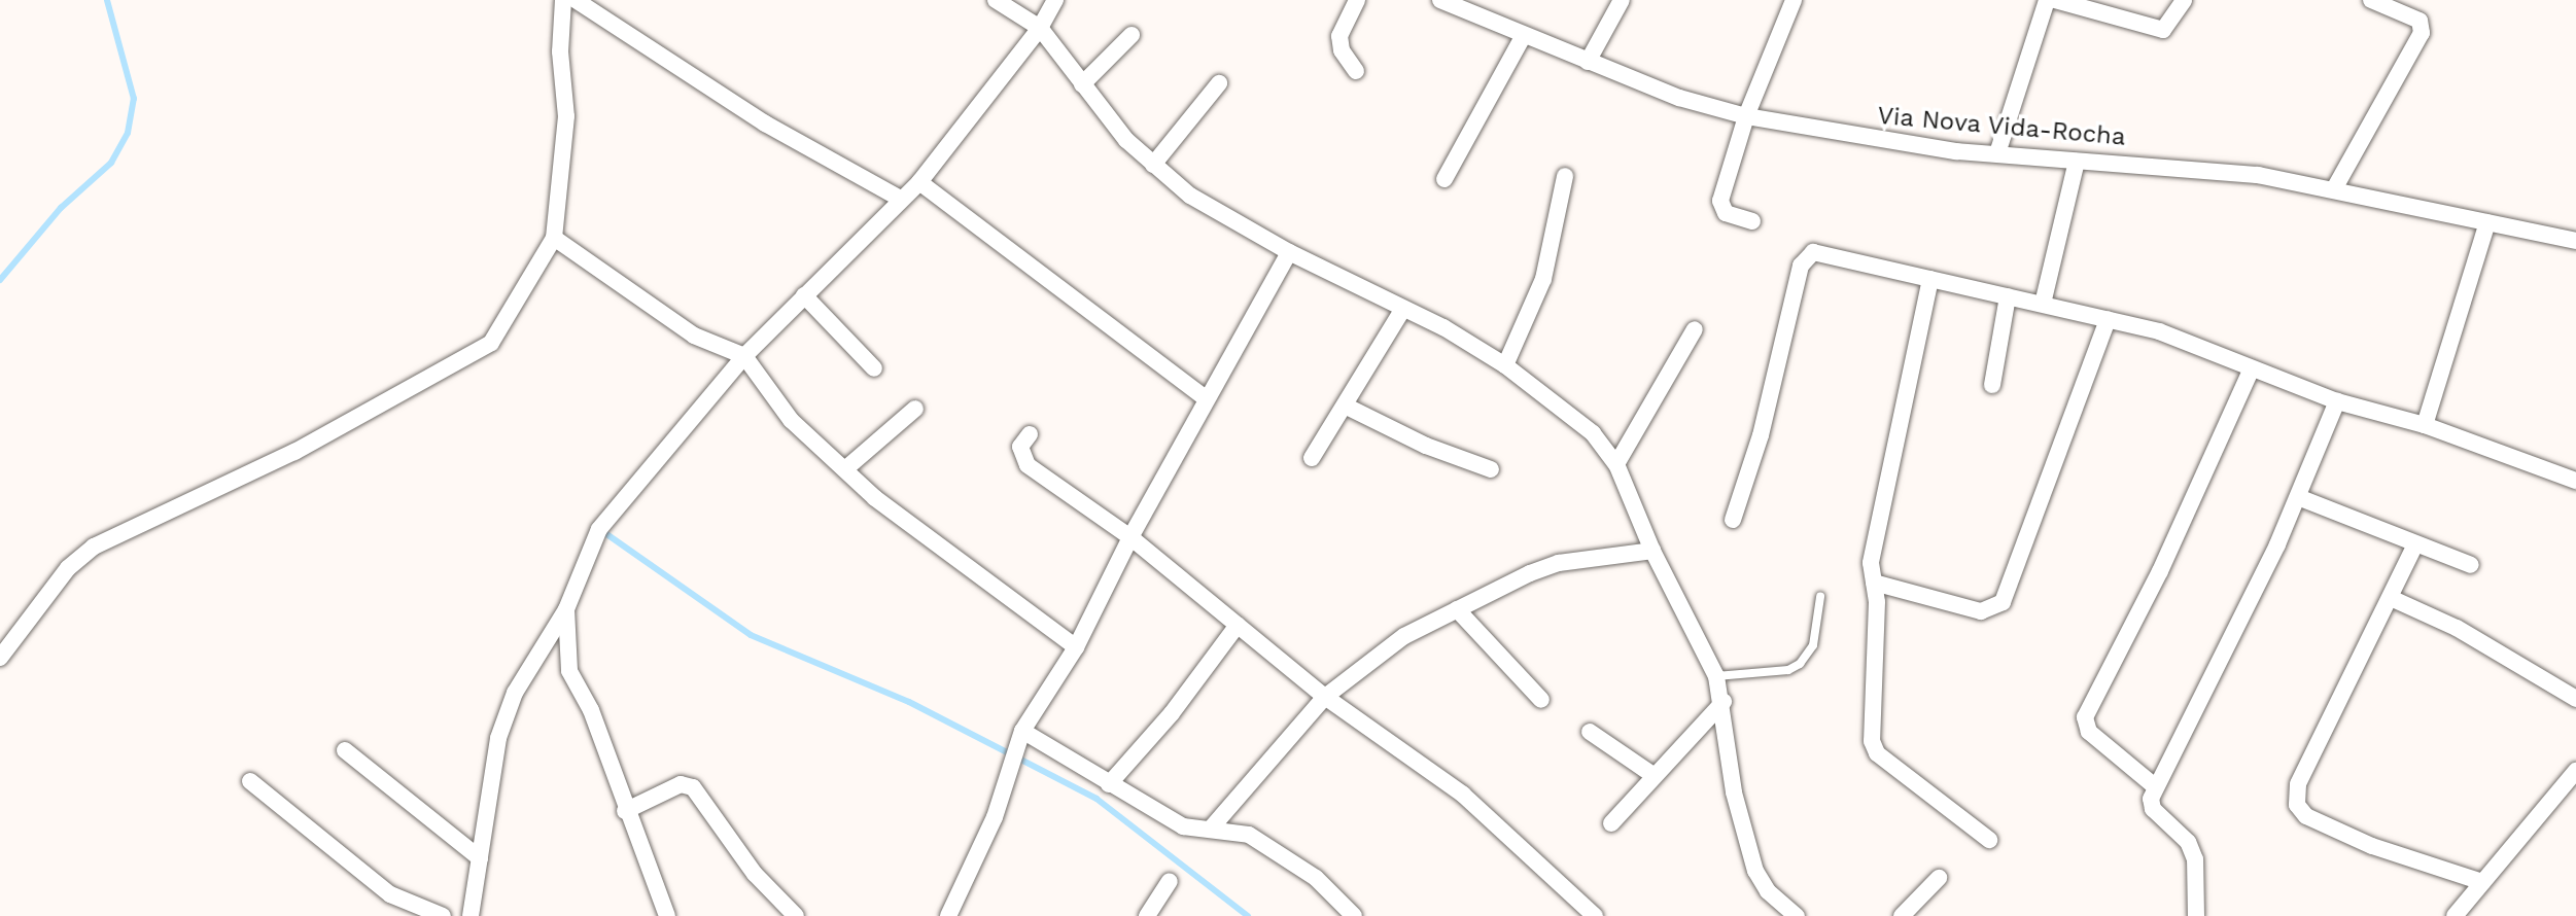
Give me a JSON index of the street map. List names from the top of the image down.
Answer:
{
  "streets": {
    "street": ["Via Nova Vida-Rocha"]
  }
}
